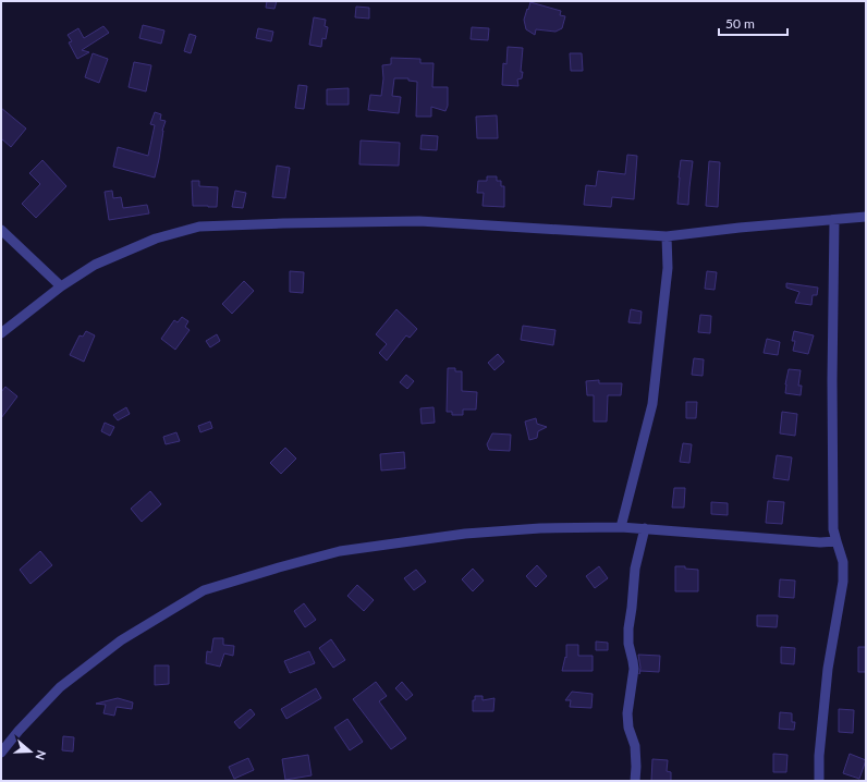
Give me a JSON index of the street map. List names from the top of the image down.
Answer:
{
  "scale_bar": "50 m",
  "north": "right"
}
